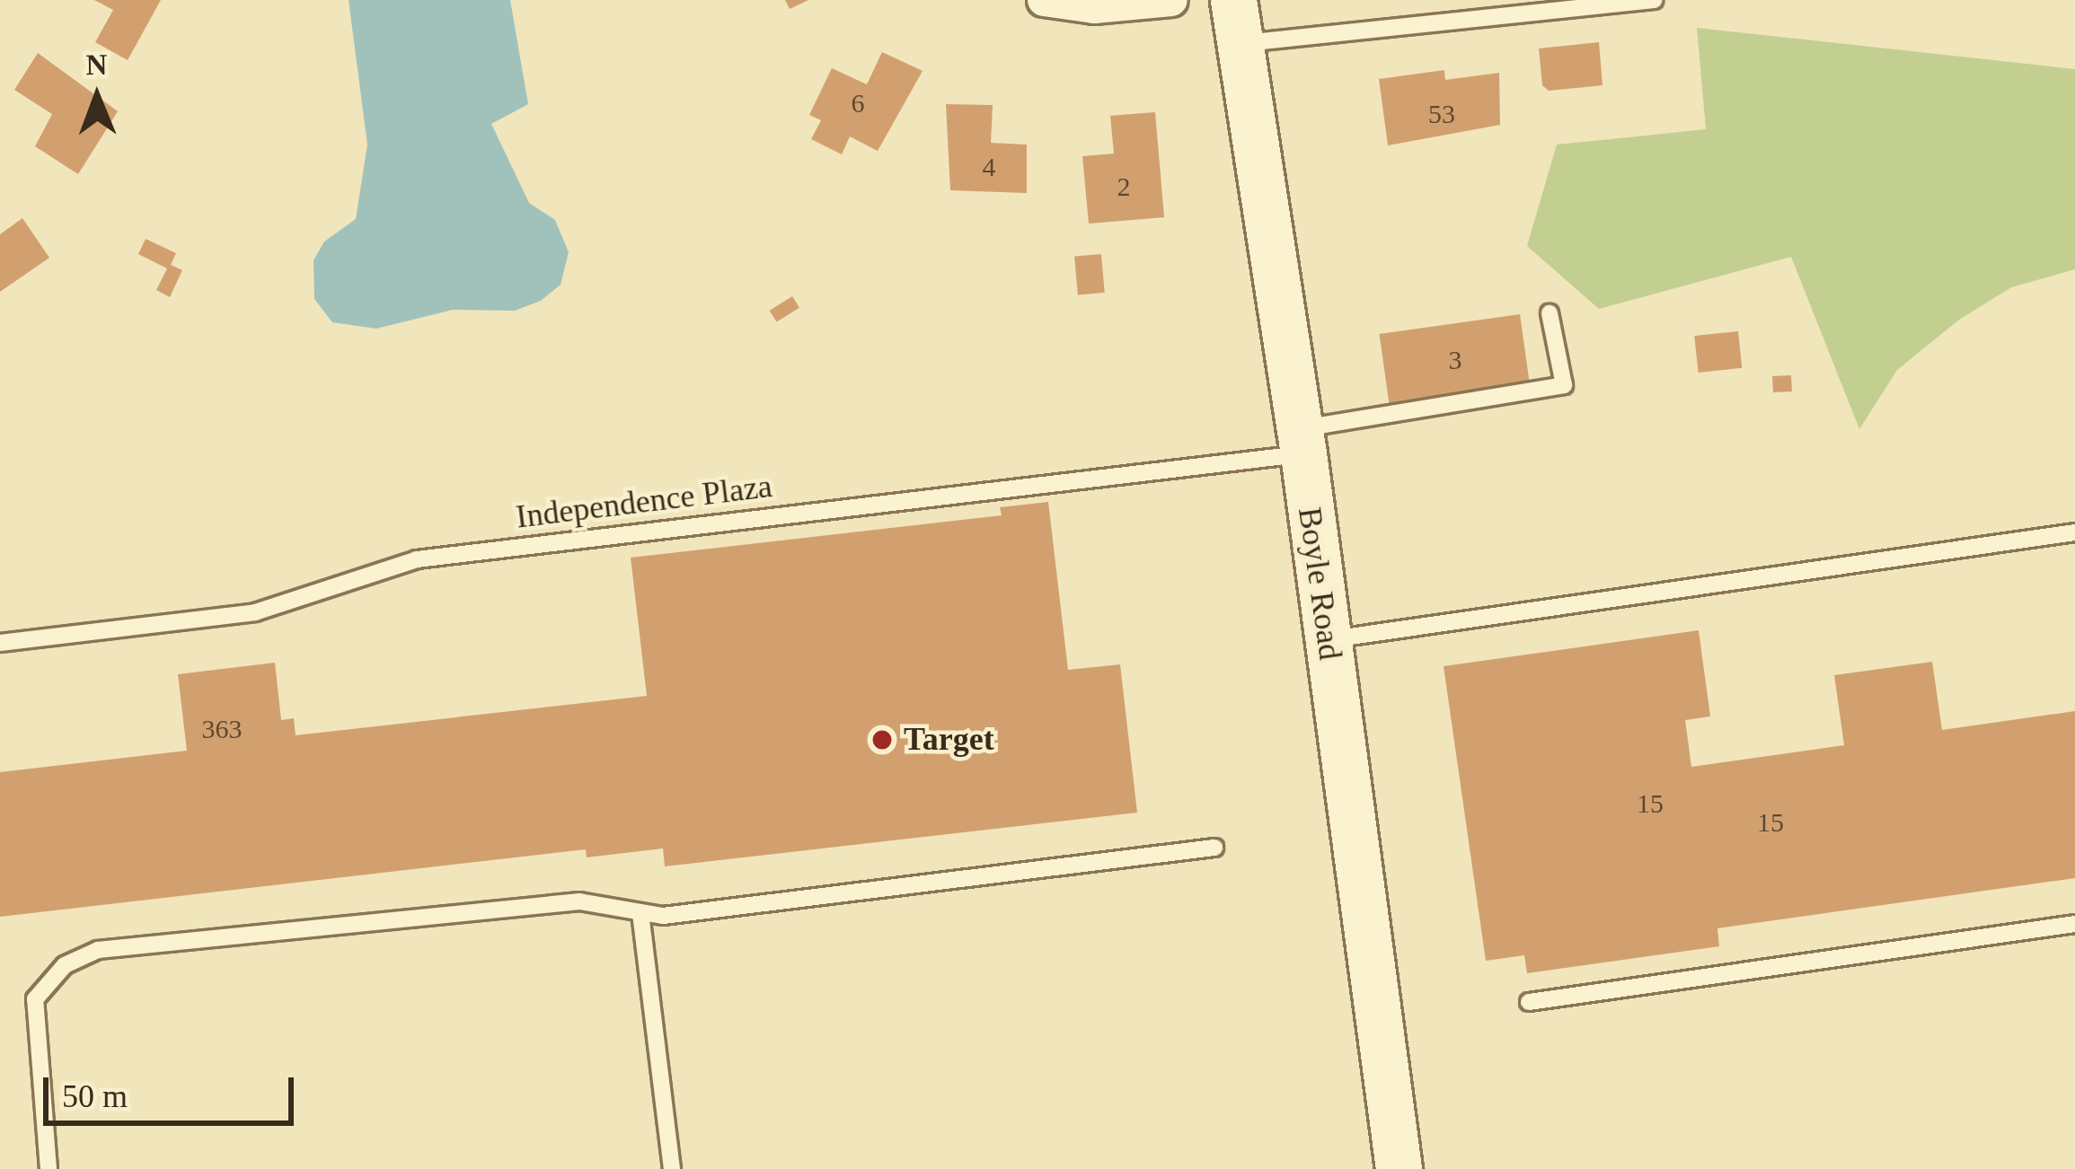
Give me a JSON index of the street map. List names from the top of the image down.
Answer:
{
  "streets": {
    "street": ["Boyle Road"],
    "lane": ["Independence Plaza"]
  },
  "crossings": [
    ["Independence Plaza", "Boyle Road"]
  ],
  "places": ["Target"],
  "house_numbers": [
    "6",
    "53",
    "4",
    "2",
    "3",
    "363",
    "15",
    "15"
  ],
  "scale_bar": "50 m",
  "north": "top"
}
